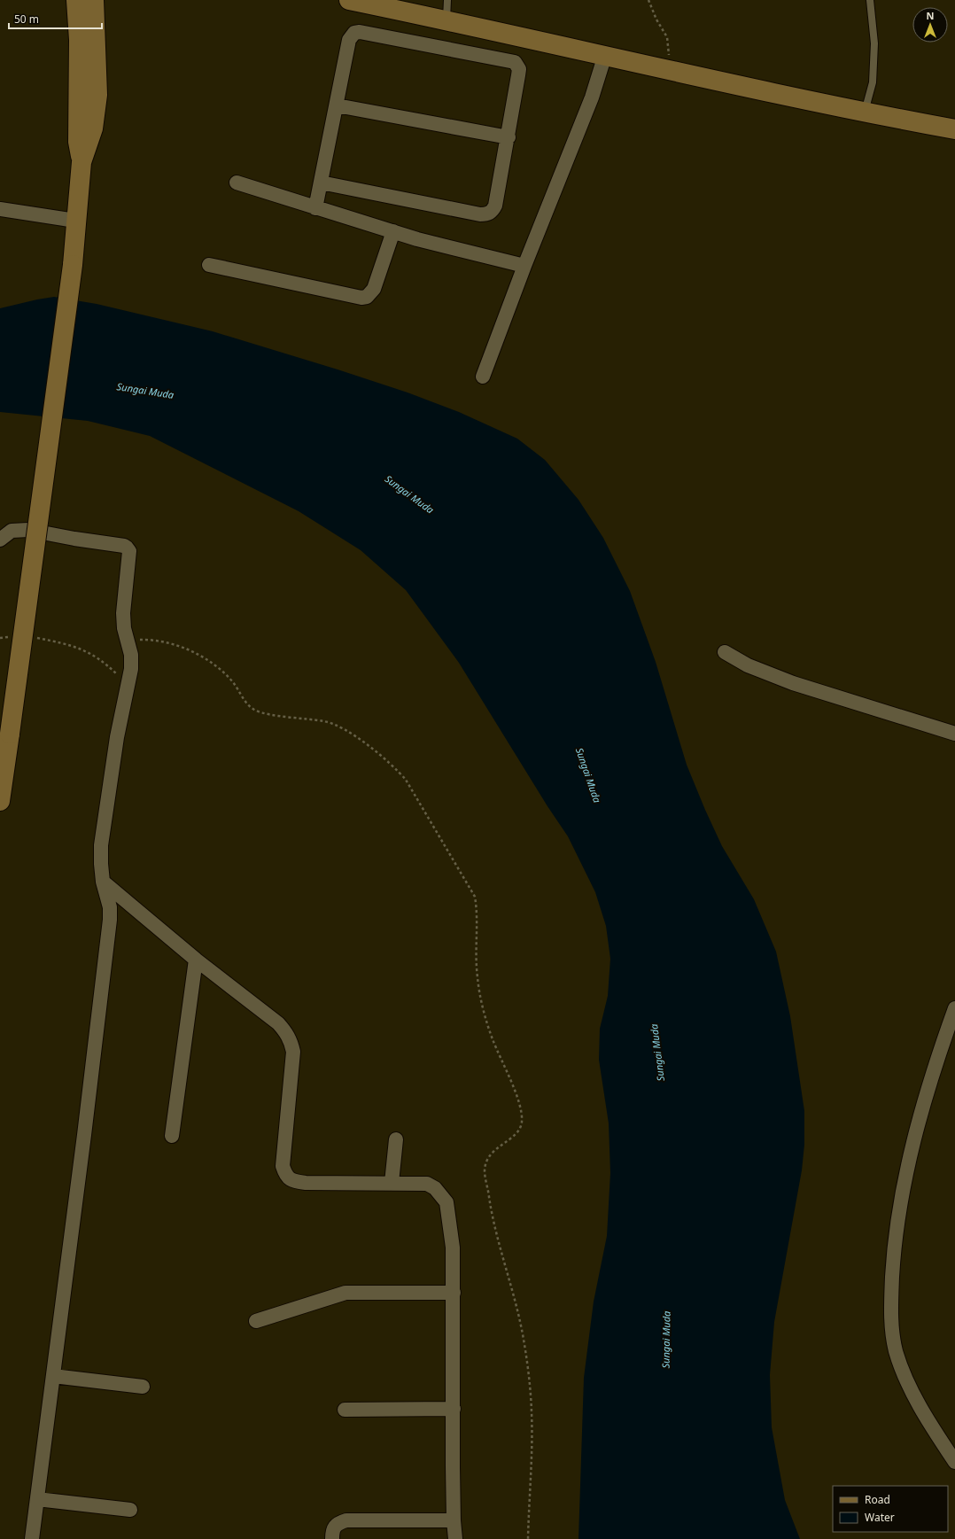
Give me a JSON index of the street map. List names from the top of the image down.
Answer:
{
  "water": ["Sungai Muda"],
  "legend": ["Road", "Water"],
  "scale_bar": "50 m",
  "north": "top"
}
